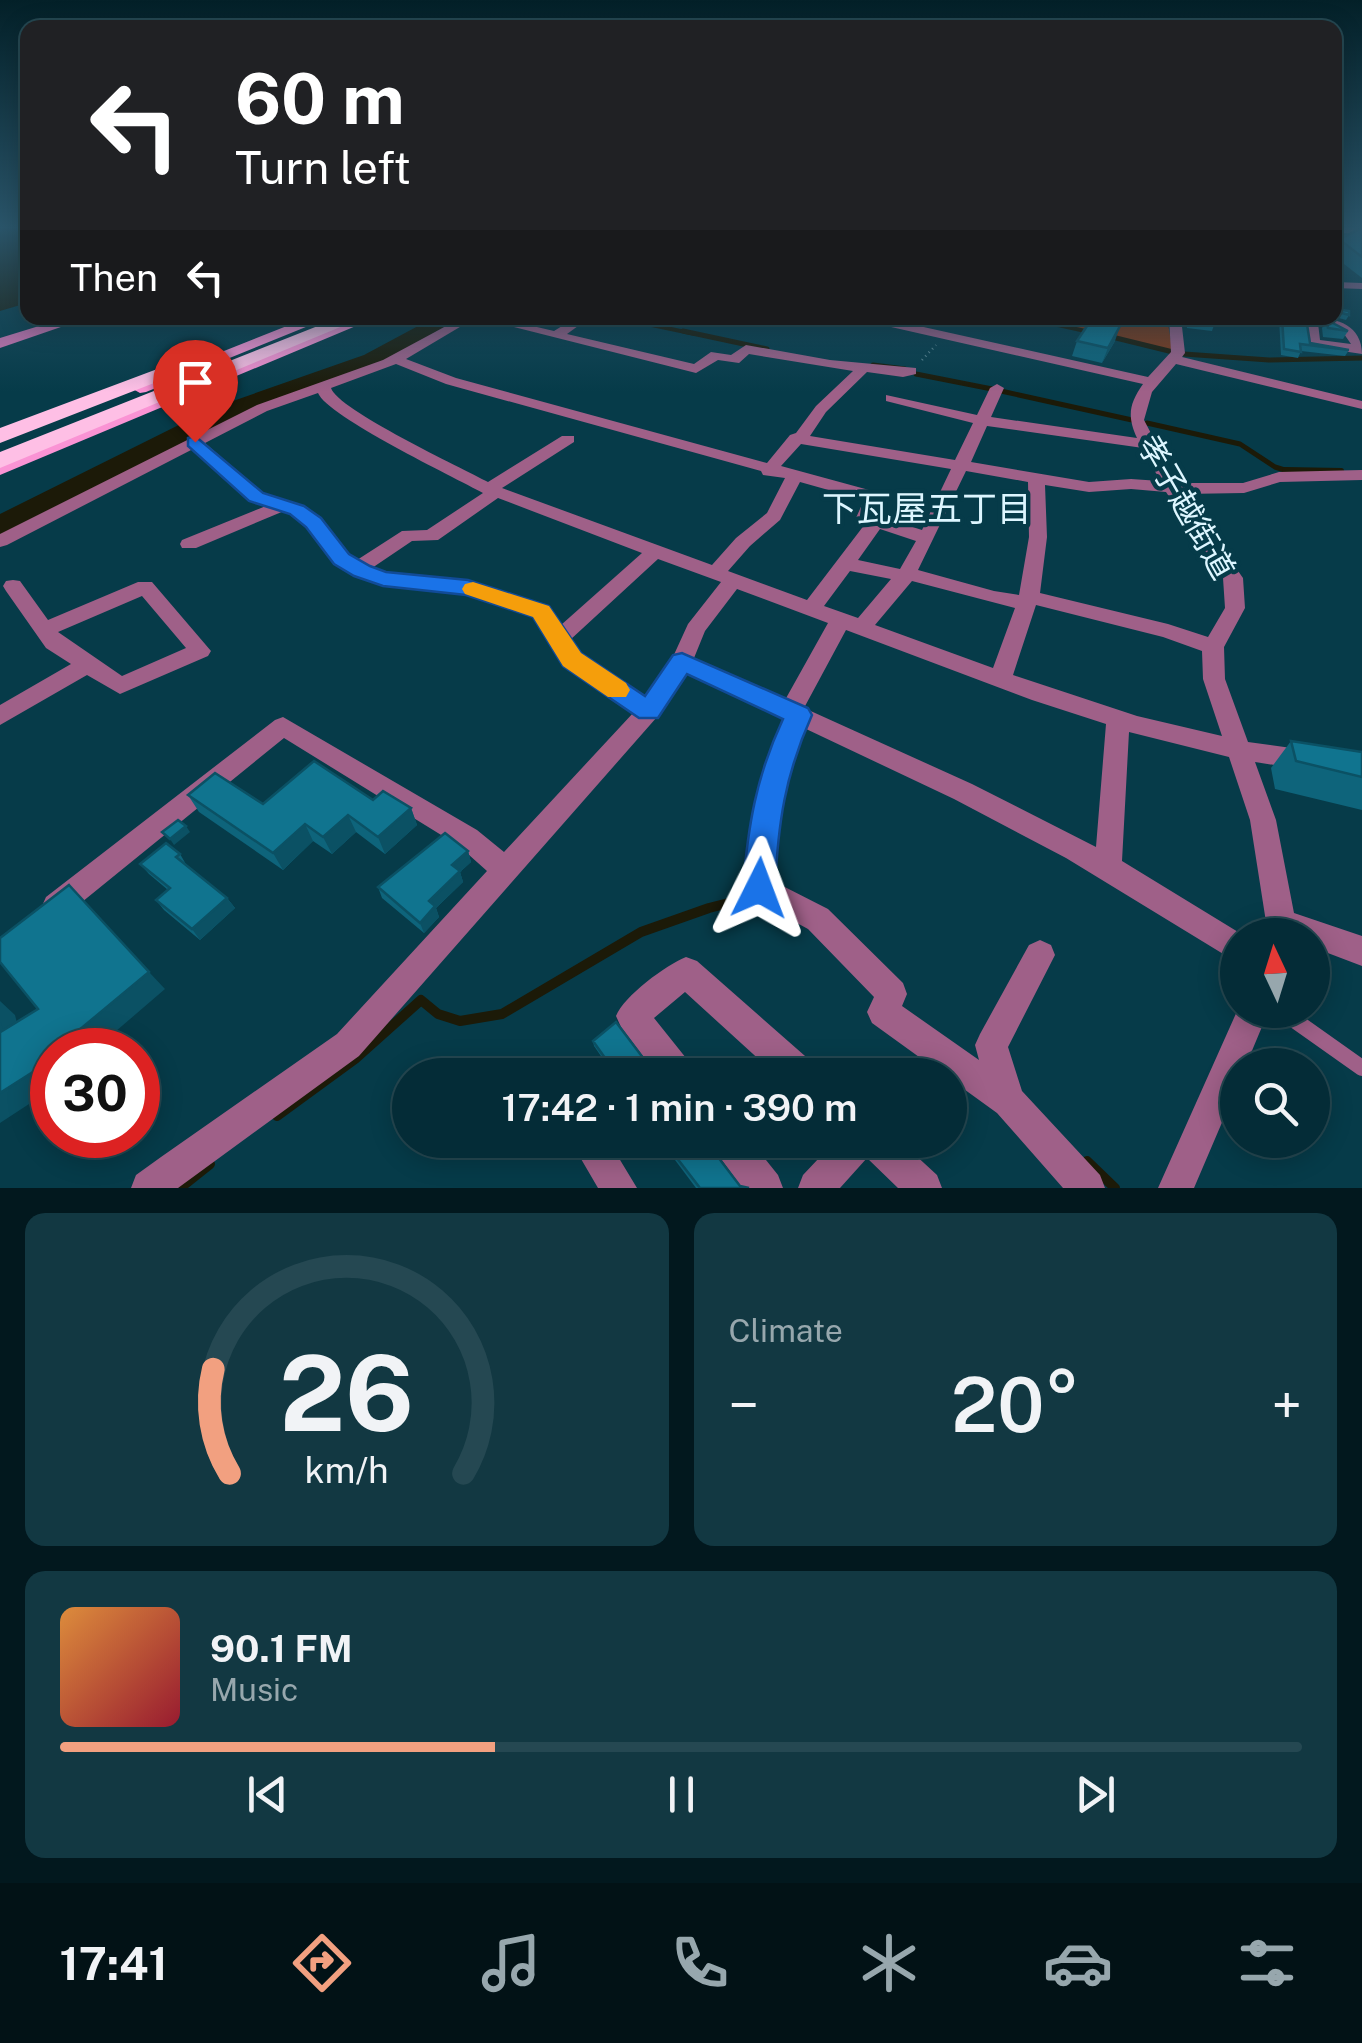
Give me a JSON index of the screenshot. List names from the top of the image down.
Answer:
{
  "streets": {
    "street": ["孝子越街道"]
  },
  "districts": ["下瓦屋五丁目"],
  "north": "top",
  "page": {
    "turn": ["60 m", "Turn left"],
    "then": "Then",
    "limit": "30",
    "trip": "17:42 · 1 min · 390 m",
    "tile": "Climate",
    "heat": ["−", "20°", "+"],
    "song": ["90.1 FM", "Music"],
    "tabs": "17:41",
    "gauge": ["26", "km/h"]
  }
}
